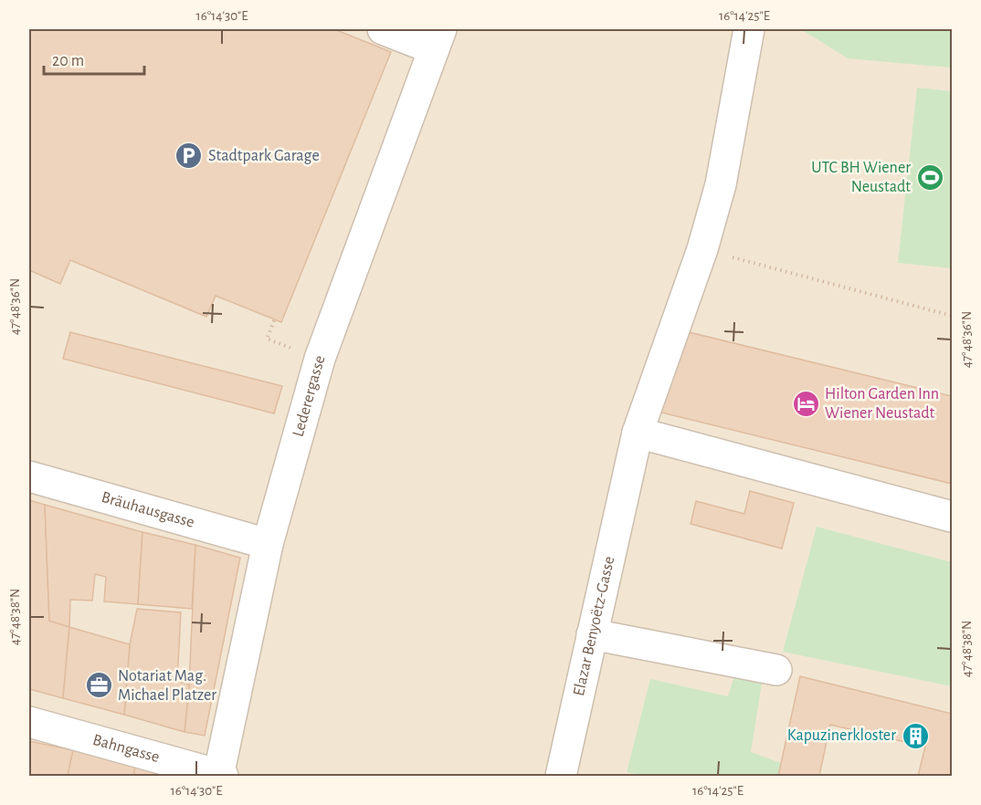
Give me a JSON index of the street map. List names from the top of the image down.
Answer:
{
  "streets": {
    "street": [
      "Lederergasse",
      "Bräuhausgasse",
      "Elazar Benyoëtz-Gasse",
      "Bahngasse"
    ]
  },
  "crossings": [
    ["Lederergasse", "Bräuhausgasse"],
    ["Lederergasse", "Bahngasse"]
  ],
  "places": {
    "parking": ["Stadtpark Garage"],
    "sports": ["UTC BH Wiener Neustadt"],
    "hotel": ["Hilton Garden Inn Wiener Neustadt"],
    "office": ["Notariat Mag. Michael Platzer"],
    "building": ["Kapuzinerkloster"]
  },
  "scale_bar": "20 m",
  "coordinates": [
    "16°14'30\"E",
    "16°14'25\"E",
    "47°48'36\"N",
    "47°48'38\"N"
  ]
}
